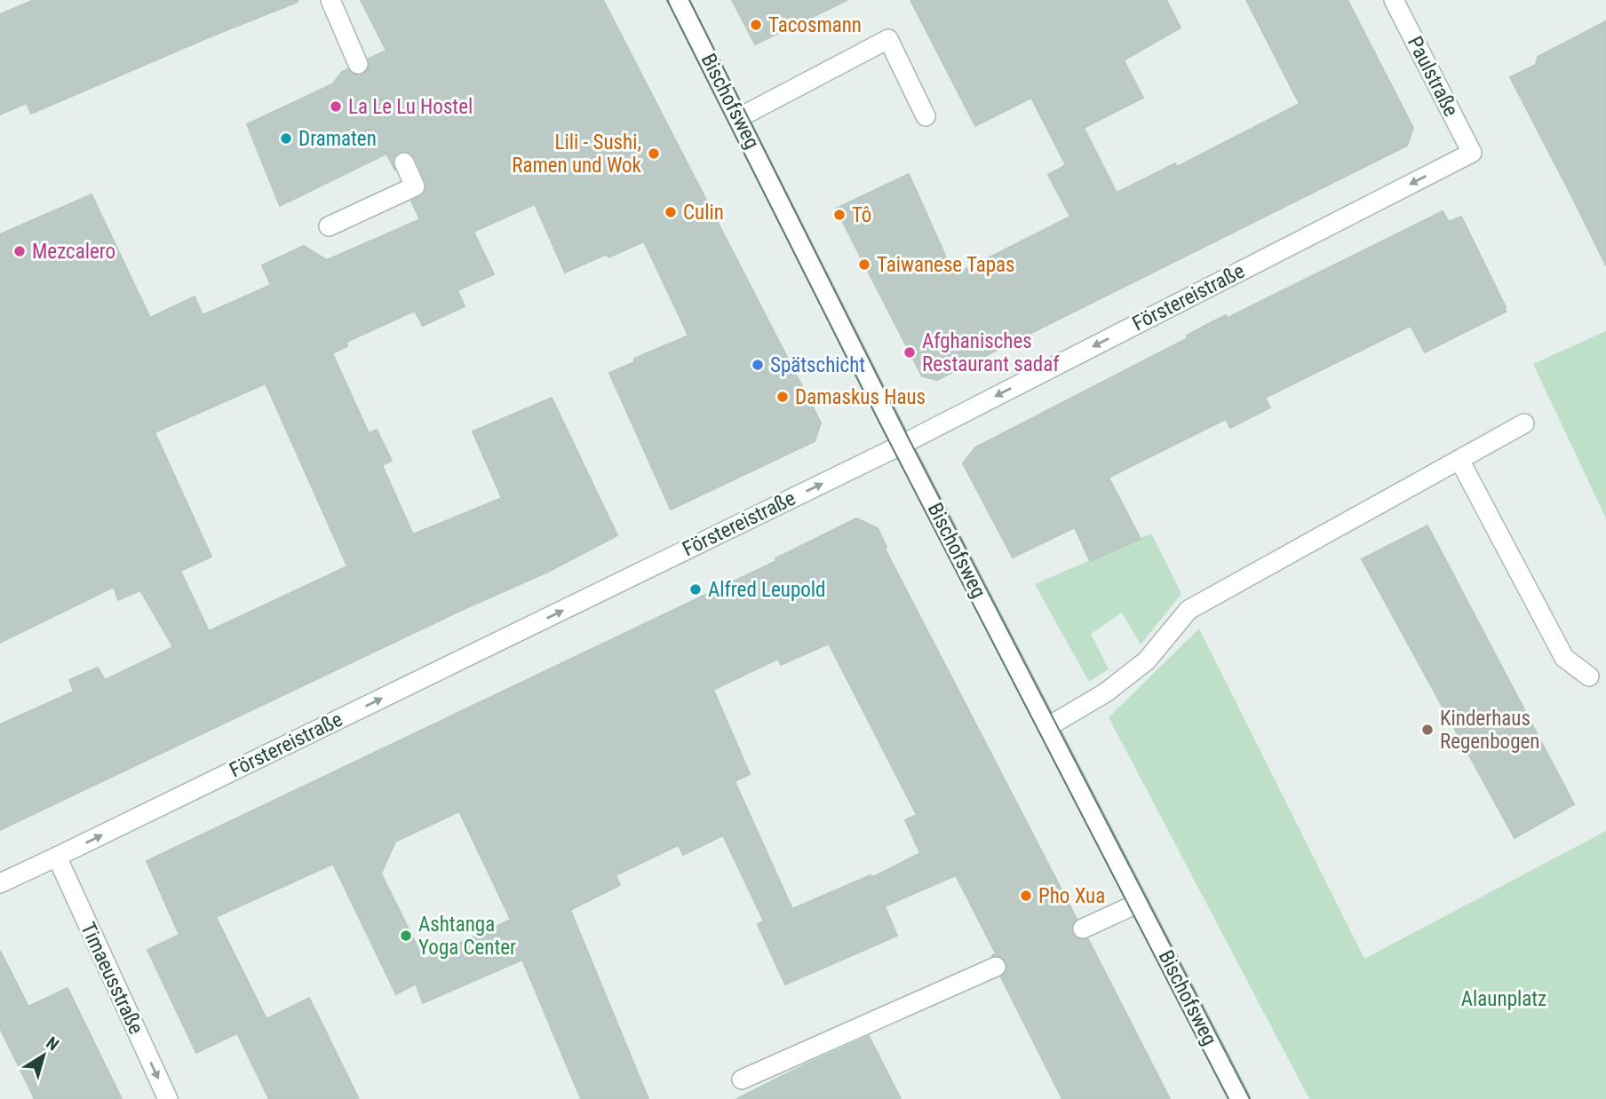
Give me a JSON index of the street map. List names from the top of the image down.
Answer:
{
  "streets": {
    "street": [
      "Paulstraße",
      "Bischofsweg",
      "Förstereistraße",
      "Timaeusstraße"
    ]
  },
  "crossings": [
    ["Paulstraße", "Förstereistraße"],
    ["Bischofsweg", "Förstereistraße"],
    ["Förstereistraße", "Timaeusstraße"]
  ],
  "one_way": ["Timaeusstraße"],
  "parks": ["Alaunplatz"],
  "places": [
    "Tacosmann",
    "La Le Lu Hostel",
    "Dramaten",
    "Lili - Sushi, Ramen und Wok",
    "Culin",
    "Tô",
    "Mezcalero",
    "Taiwanese Tapas",
    "Afghanisches Restaurant sadaf",
    "Spätschicht",
    "Damaskus Haus",
    "Alfred Leupold",
    "Kinderhaus Regenbogen",
    "Pho Xua",
    "Ashtanga Yoga Center"
  ],
  "north": "top right"
}
